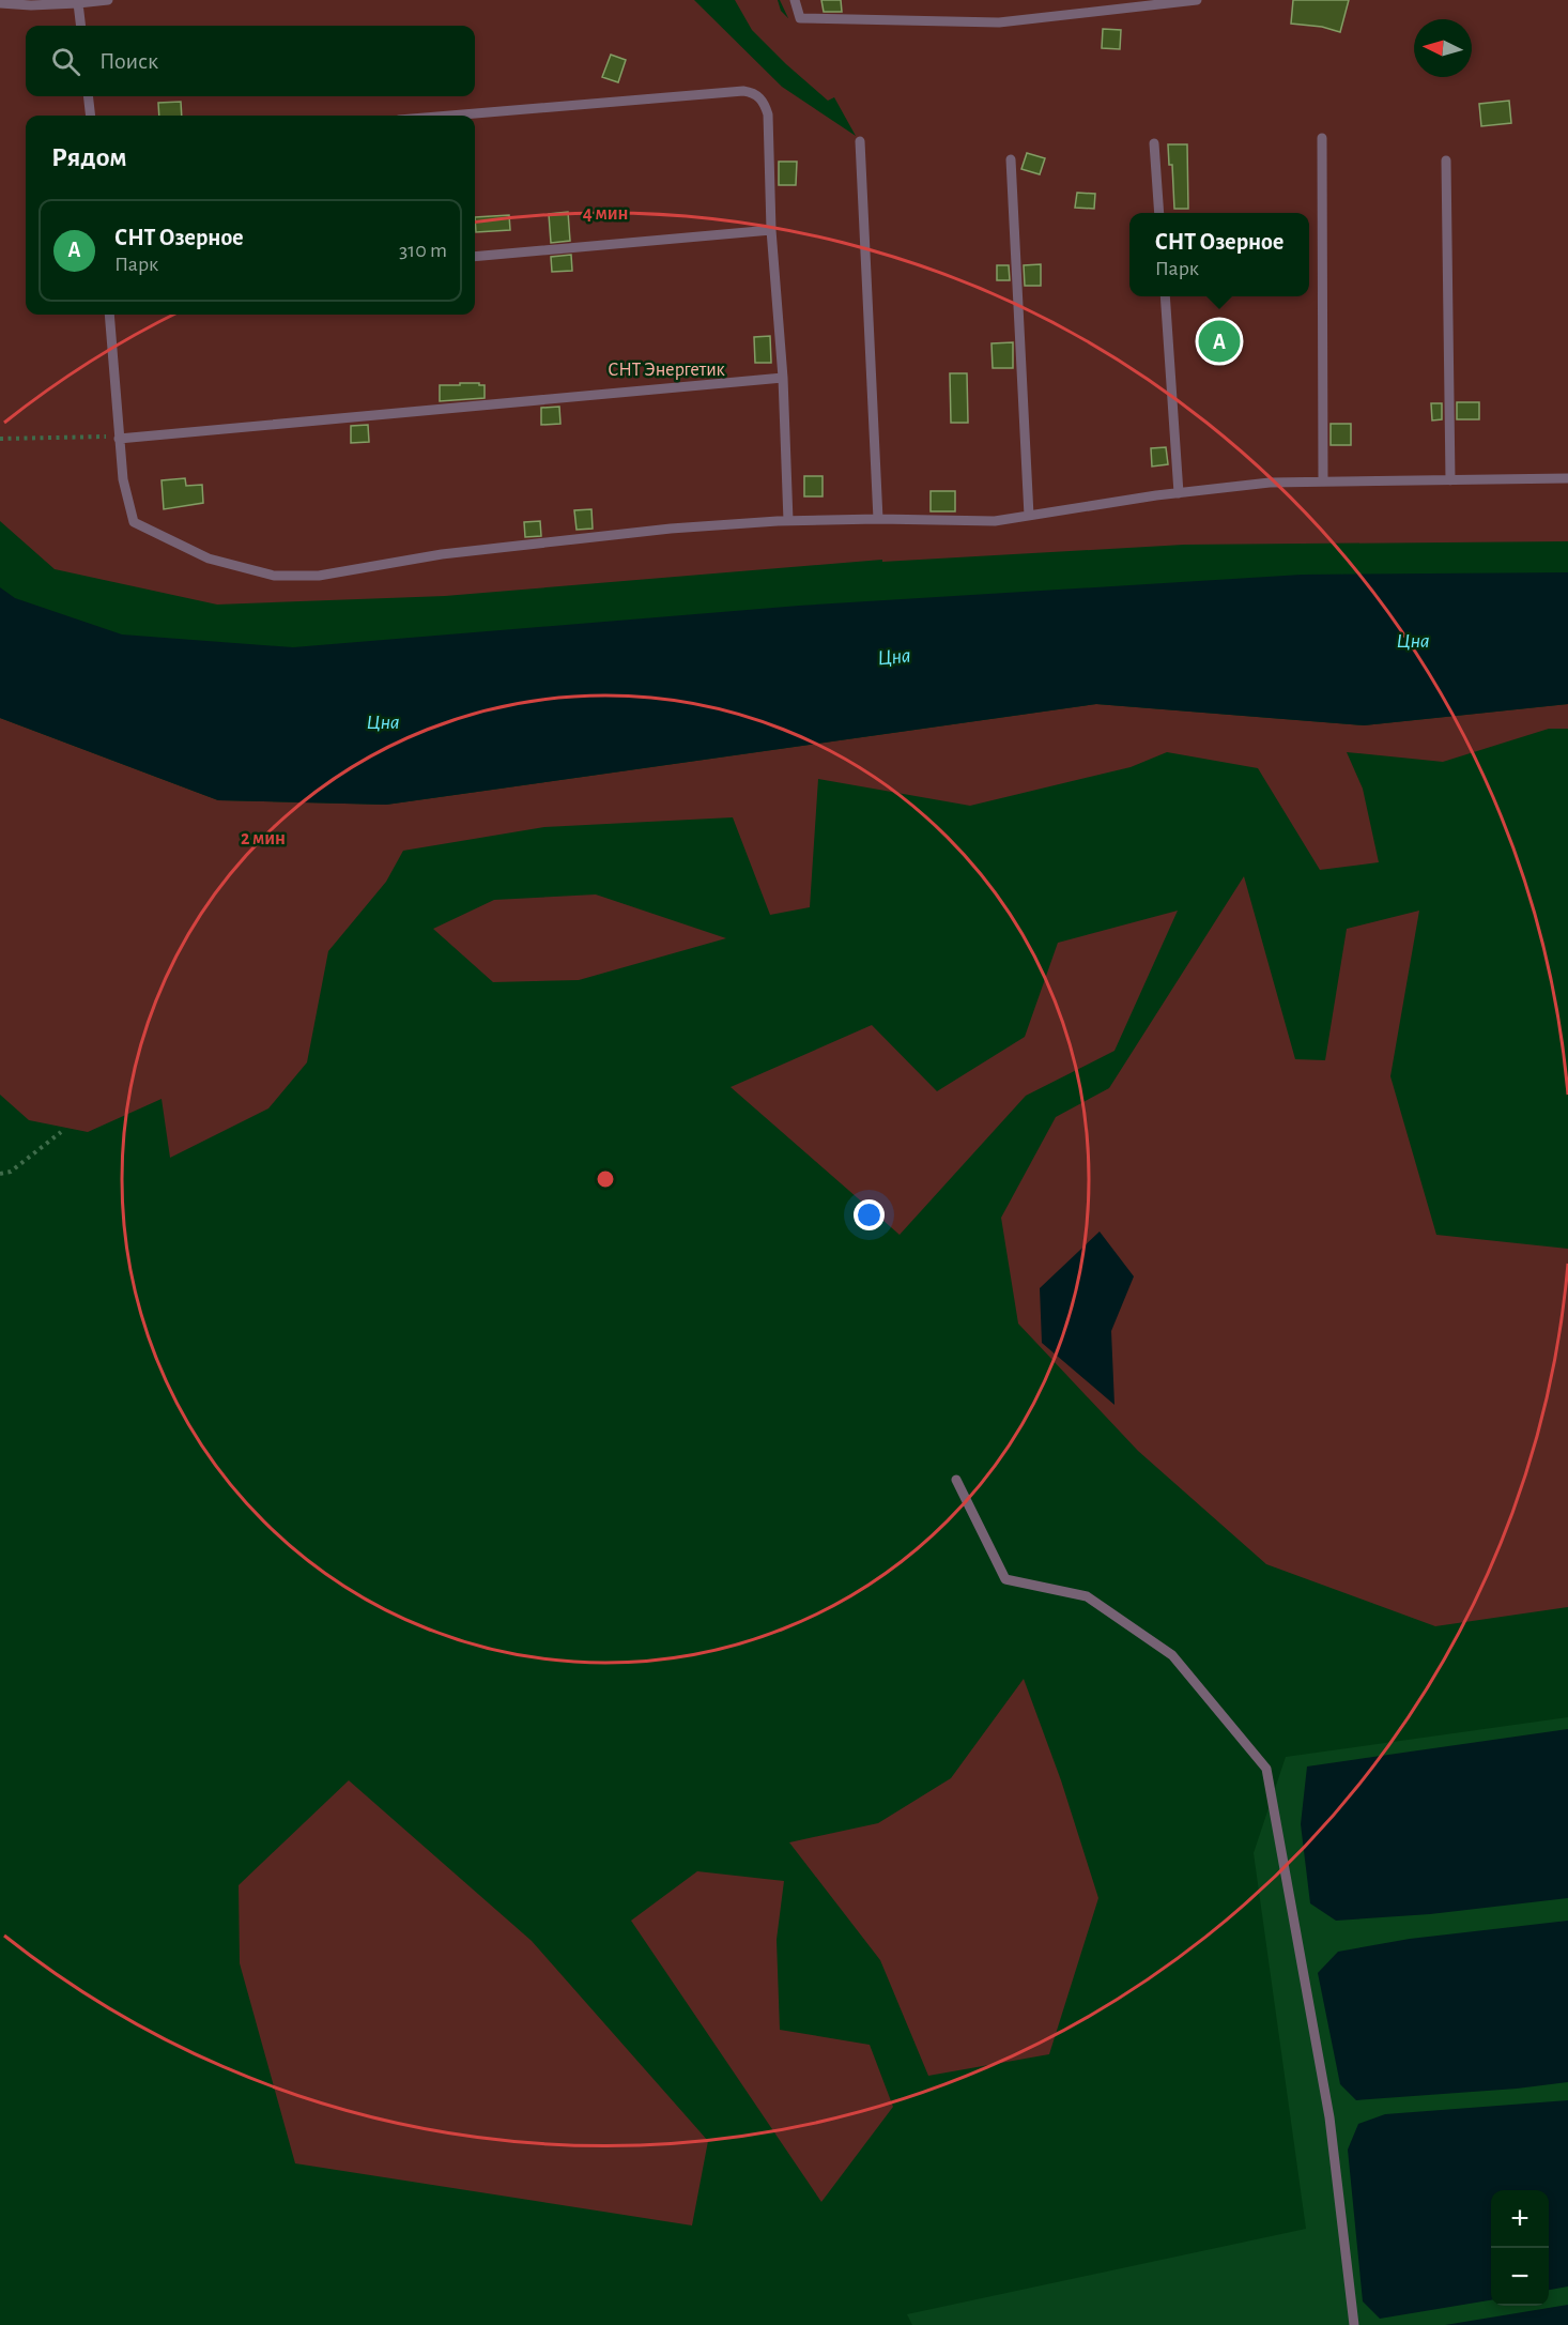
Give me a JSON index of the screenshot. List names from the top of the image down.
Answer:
{
  "water": ["Цна"],
  "parks": ["СНТ Энергетик"],
  "north": "left",
  "page": {
    "search": "Поиск",
    "heading": "Рядом",
    "list": [
      {
        "mark": "A",
        "name": "СНТ Озерное",
        "note": "Парк",
        "value": "310 m"
      }
    ],
    "popup": ["СНТ Озерное", "Парк"],
    "pins": "A",
    "map_buttons": ["+", "−"]
  },
  "rings": ["4 мин", "2 мин"]
}
